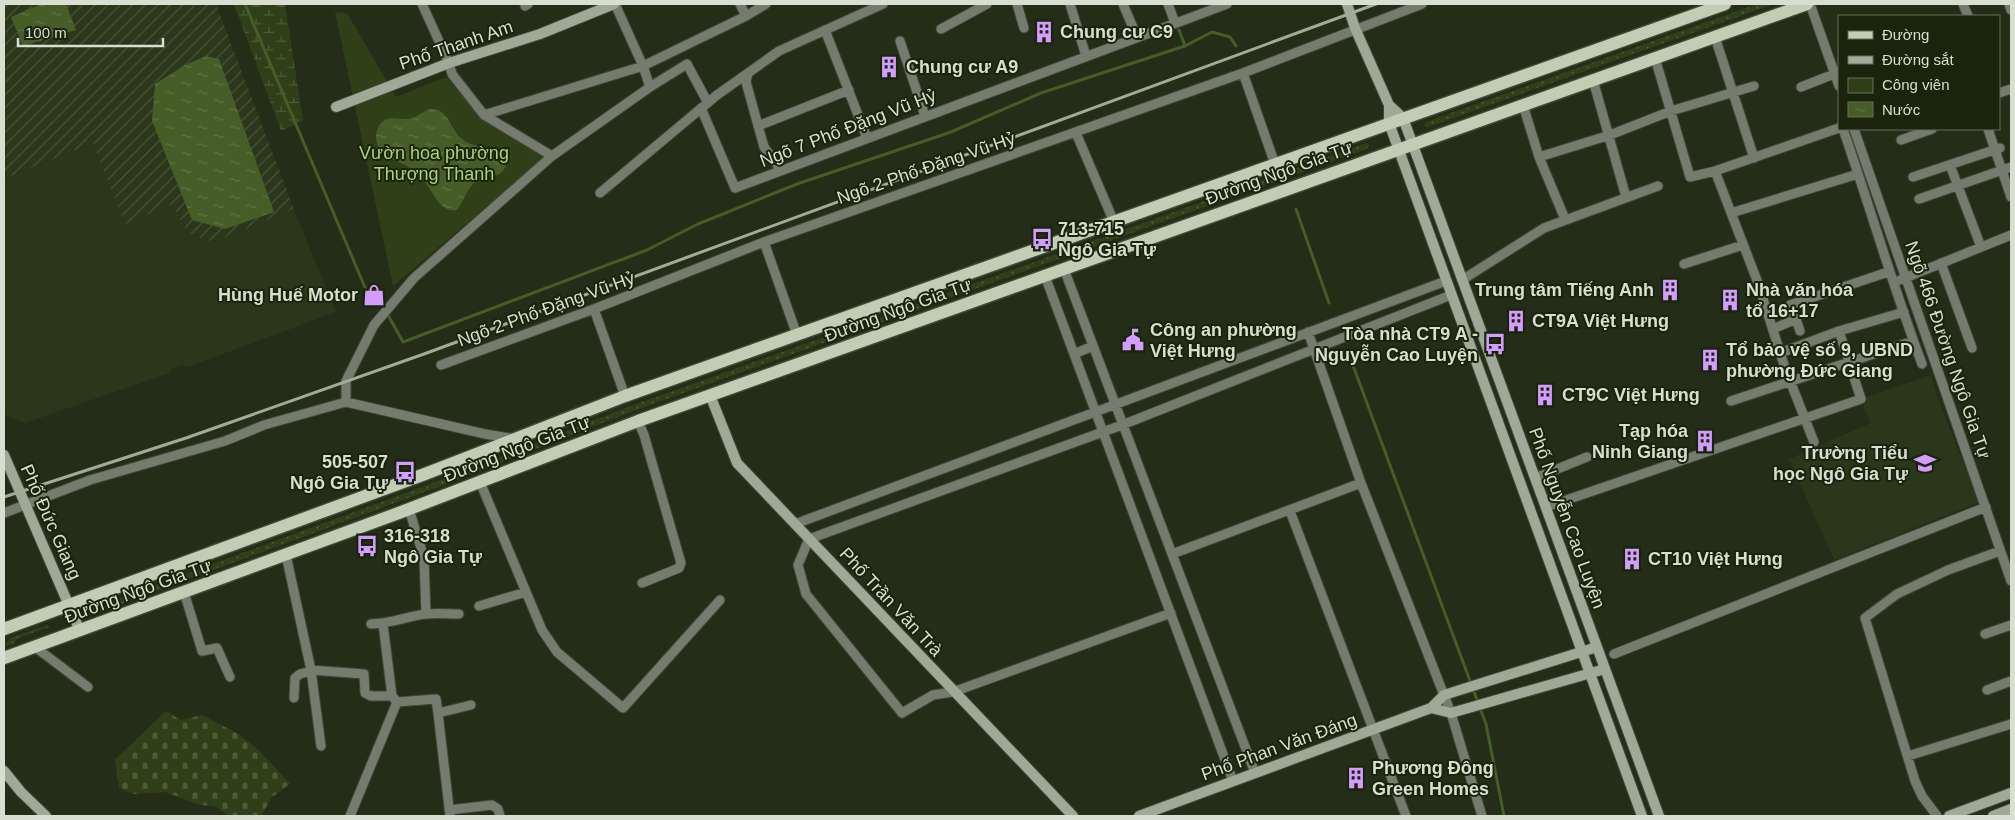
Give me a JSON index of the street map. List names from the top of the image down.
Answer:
{
  "streets": {
    "main road": ["Đường Ngô Gia Tự"],
    "street": [
      "Phố Thanh Am",
      "Ngõ 7 Phố Đặng Vũ Hỷ",
      "Ngõ 2 Phố Đặng Vũ Hỷ",
      "Ngõ 466 Đường Ngô Gia Tự",
      "Phố Nguyễn Cao Luyện",
      "Phố Đức Giang",
      "Phố Trần Văn Trà",
      "Phố Phan Văn Đáng"
    ]
  },
  "crossings": [
    ["Đường Ngô Gia Tự", "Phố Nguyễn Cao Luyện"],
    ["Đường Ngô Gia Tự", "Phố Đức Giang"],
    ["Đường Ngô Gia Tự", "Phố Trần Văn Trà"],
    ["Phố Nguyễn Cao Luyện", "Phố Phan Văn Đáng"]
  ],
  "parks": ["Vườn hoa phường Thượng Thanh"],
  "places": {
    "building": [
      "Chung cư C9",
      "Chung cư A9",
      "Trung tâm Tiếng Anh",
      "Nhà văn hóa tổ 16+17",
      "CT9A Việt Hưng",
      "Tổ bảo vệ số 9, UBND phường Đức Giang",
      "CT9C Việt Hưng",
      "Tạp hóa Ninh Giang",
      "CT10 Việt Hưng",
      "Phương Đông Green Homes"
    ],
    "bus stop": [
      "713-715 Ngô Gia Tự",
      "Tòa nhà CT9 A - Nguyễn Cao Luyện",
      "505-507 Ngô Gia Tự",
      "316-318 Ngô Gia Tự"
    ],
    "shop": ["Hùng Huế Motor"],
    "public building": ["Công an phường Việt Hưng"],
    "school or university": ["Trường Tiểu học Ngô Gia Tự"]
  },
  "legend": [
    "Đường",
    "Đường sắt",
    "Công viên",
    "Nước"
  ],
  "scale_bar": "100 m"
}
